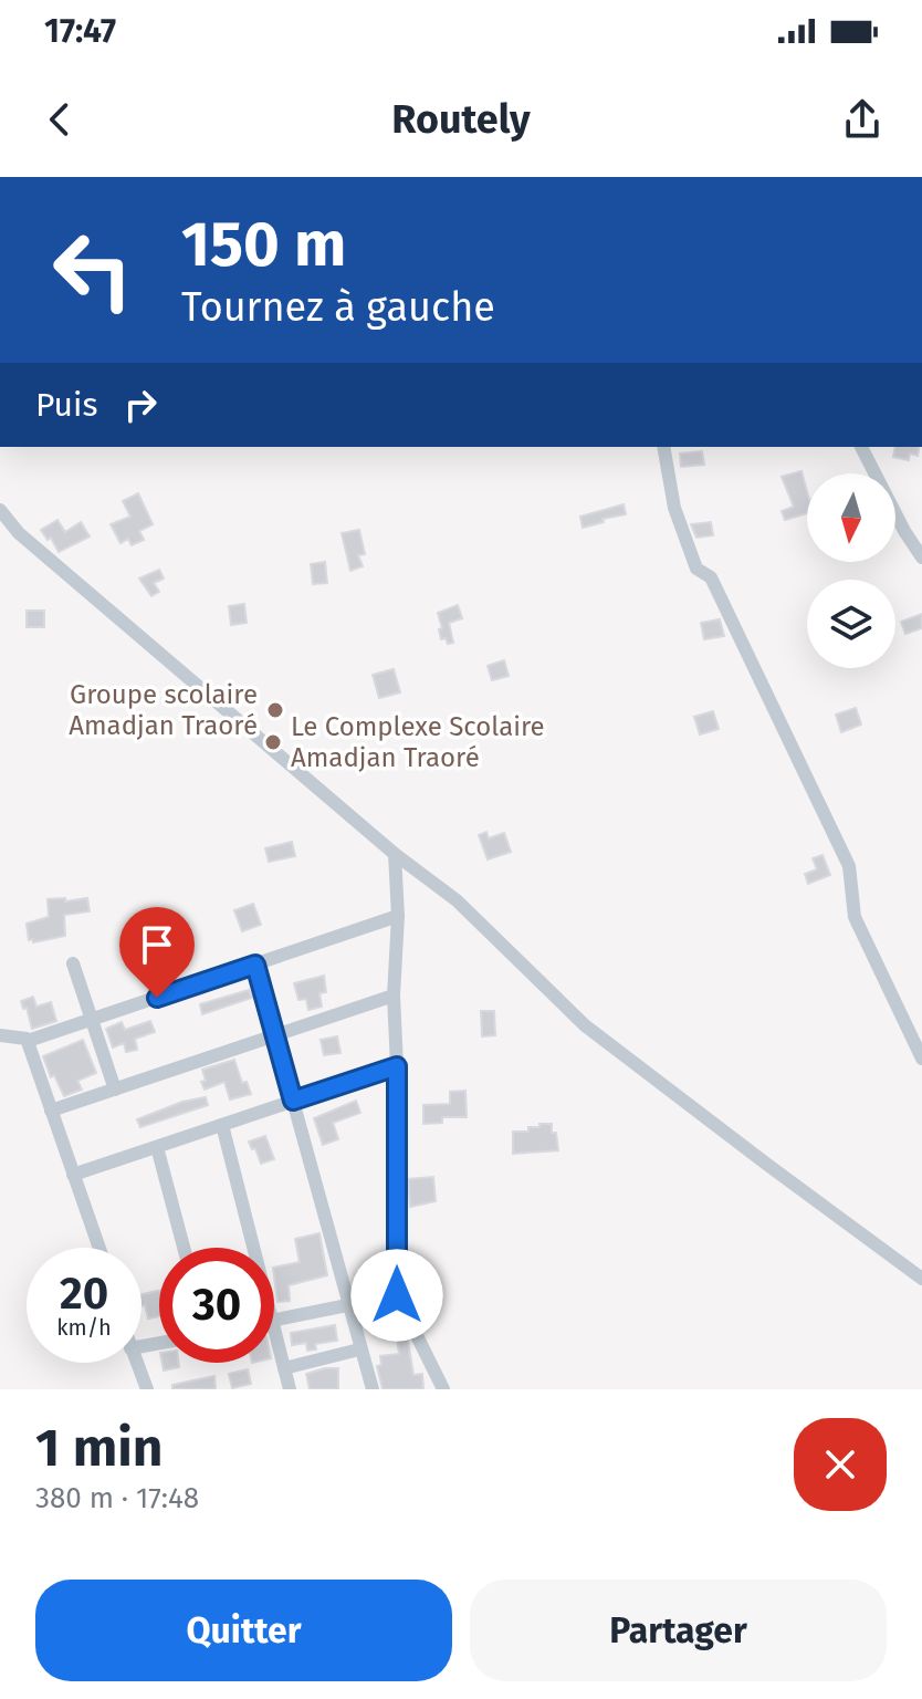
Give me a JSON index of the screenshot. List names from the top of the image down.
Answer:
{
  "places": ["Groupe scolaire Amadjan Traoré", "Le Complexe Scolaire Amadjan Traoré"],
  "north": "bottom",
  "page": {
    "status": "17:47",
    "header": "Routely",
    "turn": ["150 m", "Tournez à gauche"],
    "then": "Puis",
    "speed": "20 km/h",
    "limit": "30",
    "heading": ["1 min", "380 m · 17:48"],
    "buttons": ["Quitter", "Partager"]
  }
}
